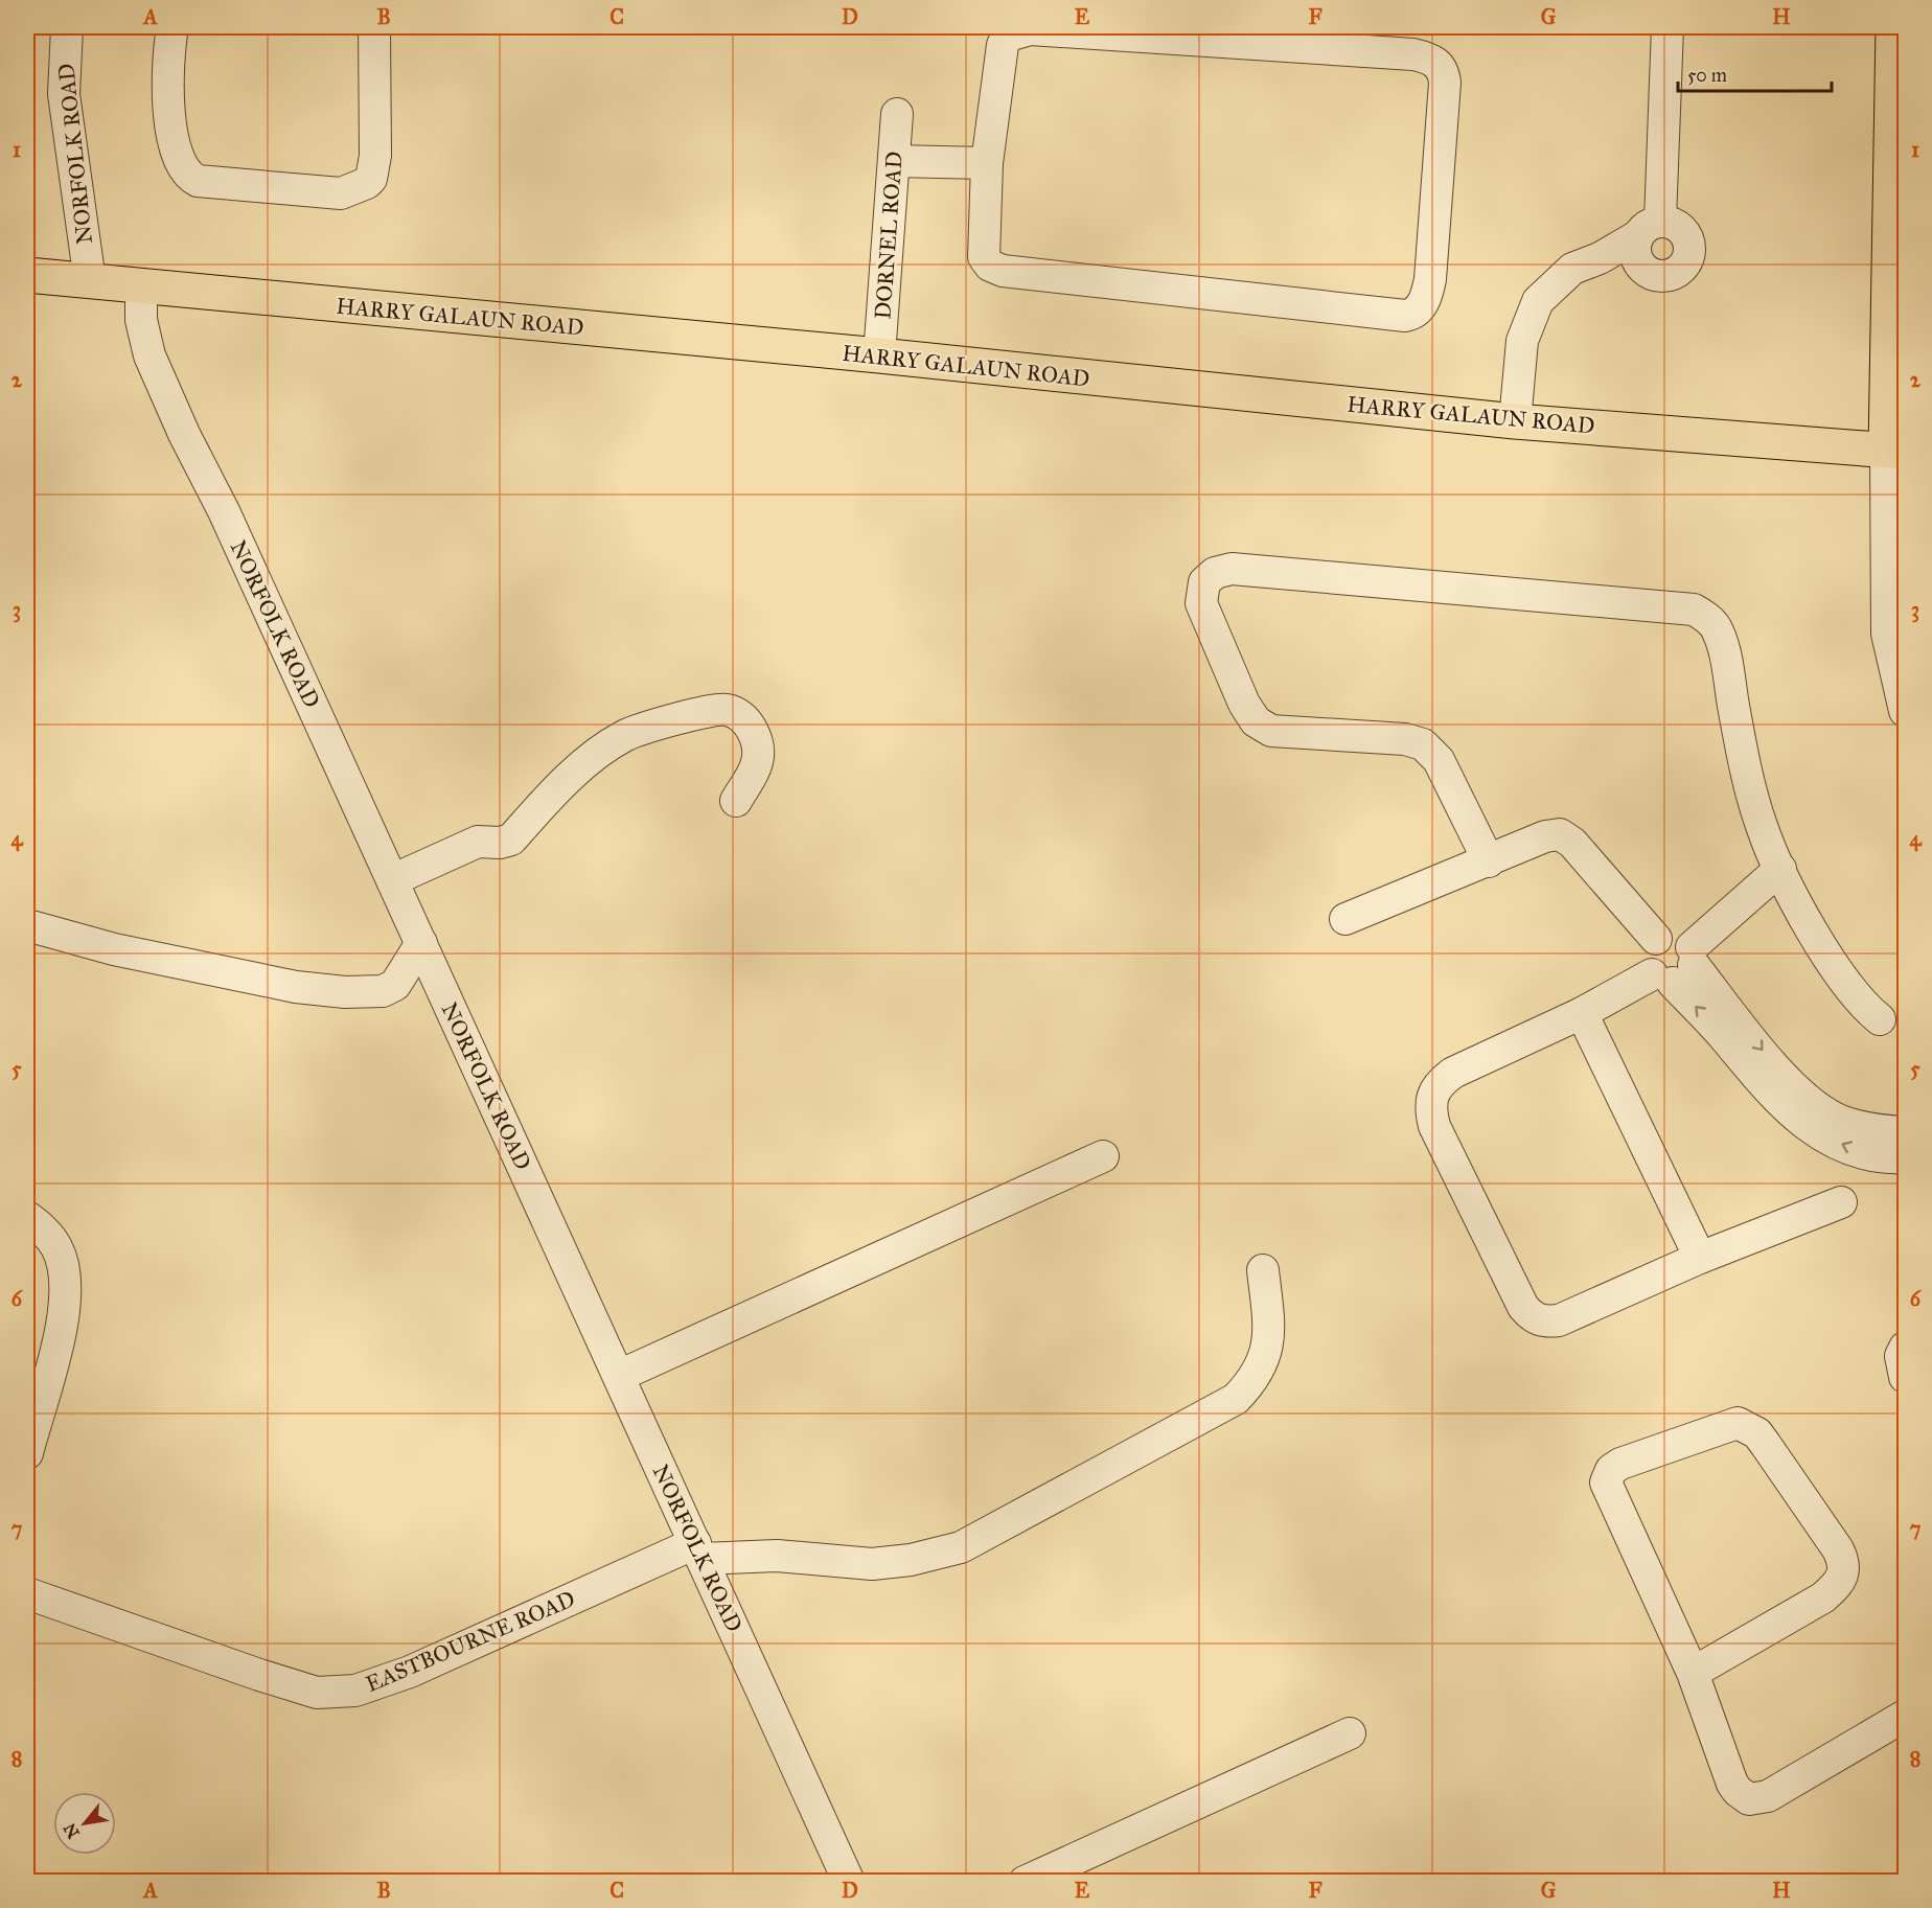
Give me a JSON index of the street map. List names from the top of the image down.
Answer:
{
  "streets": {
    "main road": ["HARRY GALAUN ROAD"],
    "street": ["NORFOLK ROAD", "DORNEL ROAD", "EASTBOURNE ROAD"]
  },
  "crossings": [
    ["NORFOLK ROAD", "HARRY GALAUN ROAD"],
    ["NORFOLK ROAD", "EASTBOURNE ROAD"],
    ["DORNEL ROAD", "HARRY GALAUN ROAD"]
  ],
  "scale_bar": "50 m",
  "north": "bottom left",
  "grid": {
    "columns": [
      "A",
      "B",
      "C",
      "D",
      "E",
      "F",
      "G",
      "H"
    ],
    "rows": [
      "1",
      "2",
      "3",
      "4",
      "5",
      "6",
      "7",
      "8"
    ]
  }
}
